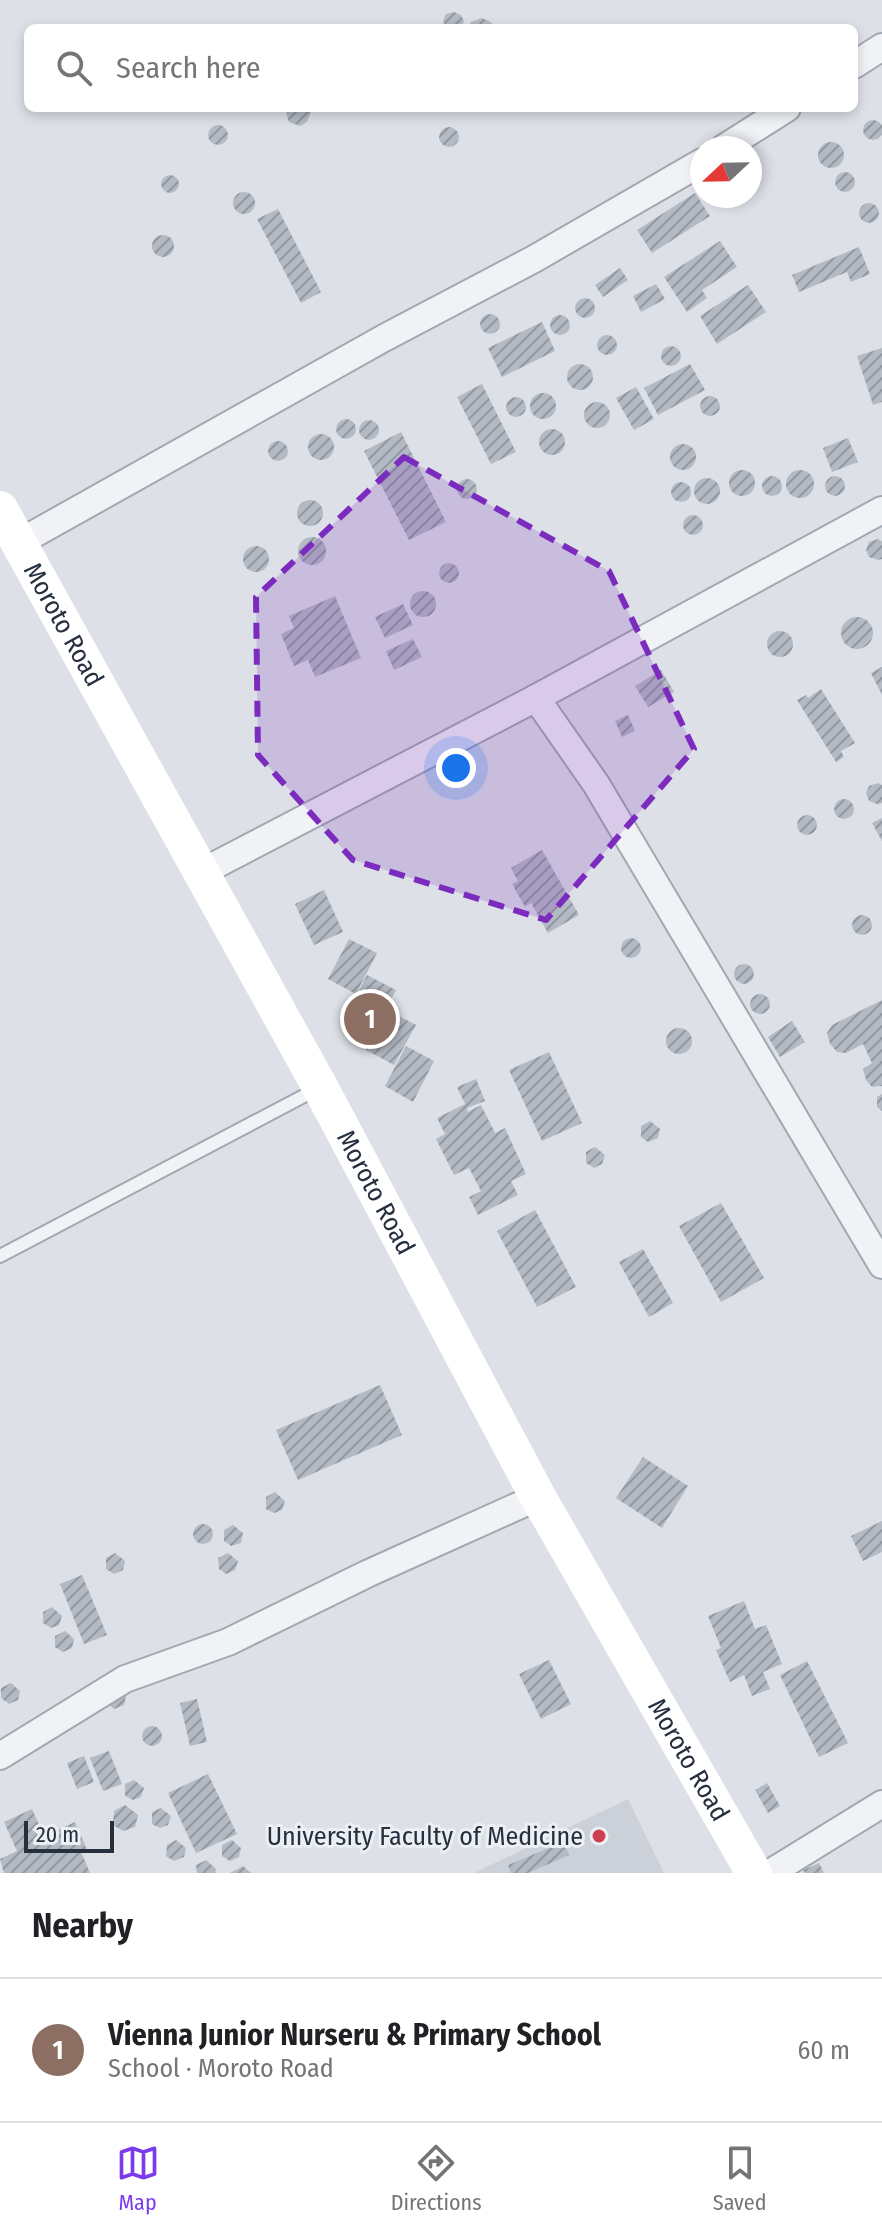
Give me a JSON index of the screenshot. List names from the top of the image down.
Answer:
{
  "streets": {
    "main road": ["Moroto Road"]
  },
  "places": ["University Faculty of Medicine"],
  "scale_bar": "20 m",
  "north": "left",
  "page": {
    "search": "Search here",
    "pins": "1",
    "scale": "20 m",
    "heading": "Nearby",
    "list": [
      {
        "mark": "1",
        "name": "Vienna Junior Nurseru & Primary School",
        "note": "School · Moroto Road",
        "value": "60 m"
      }
    ],
    "nav": ["Map", "Directions", "Saved"]
  }
}
